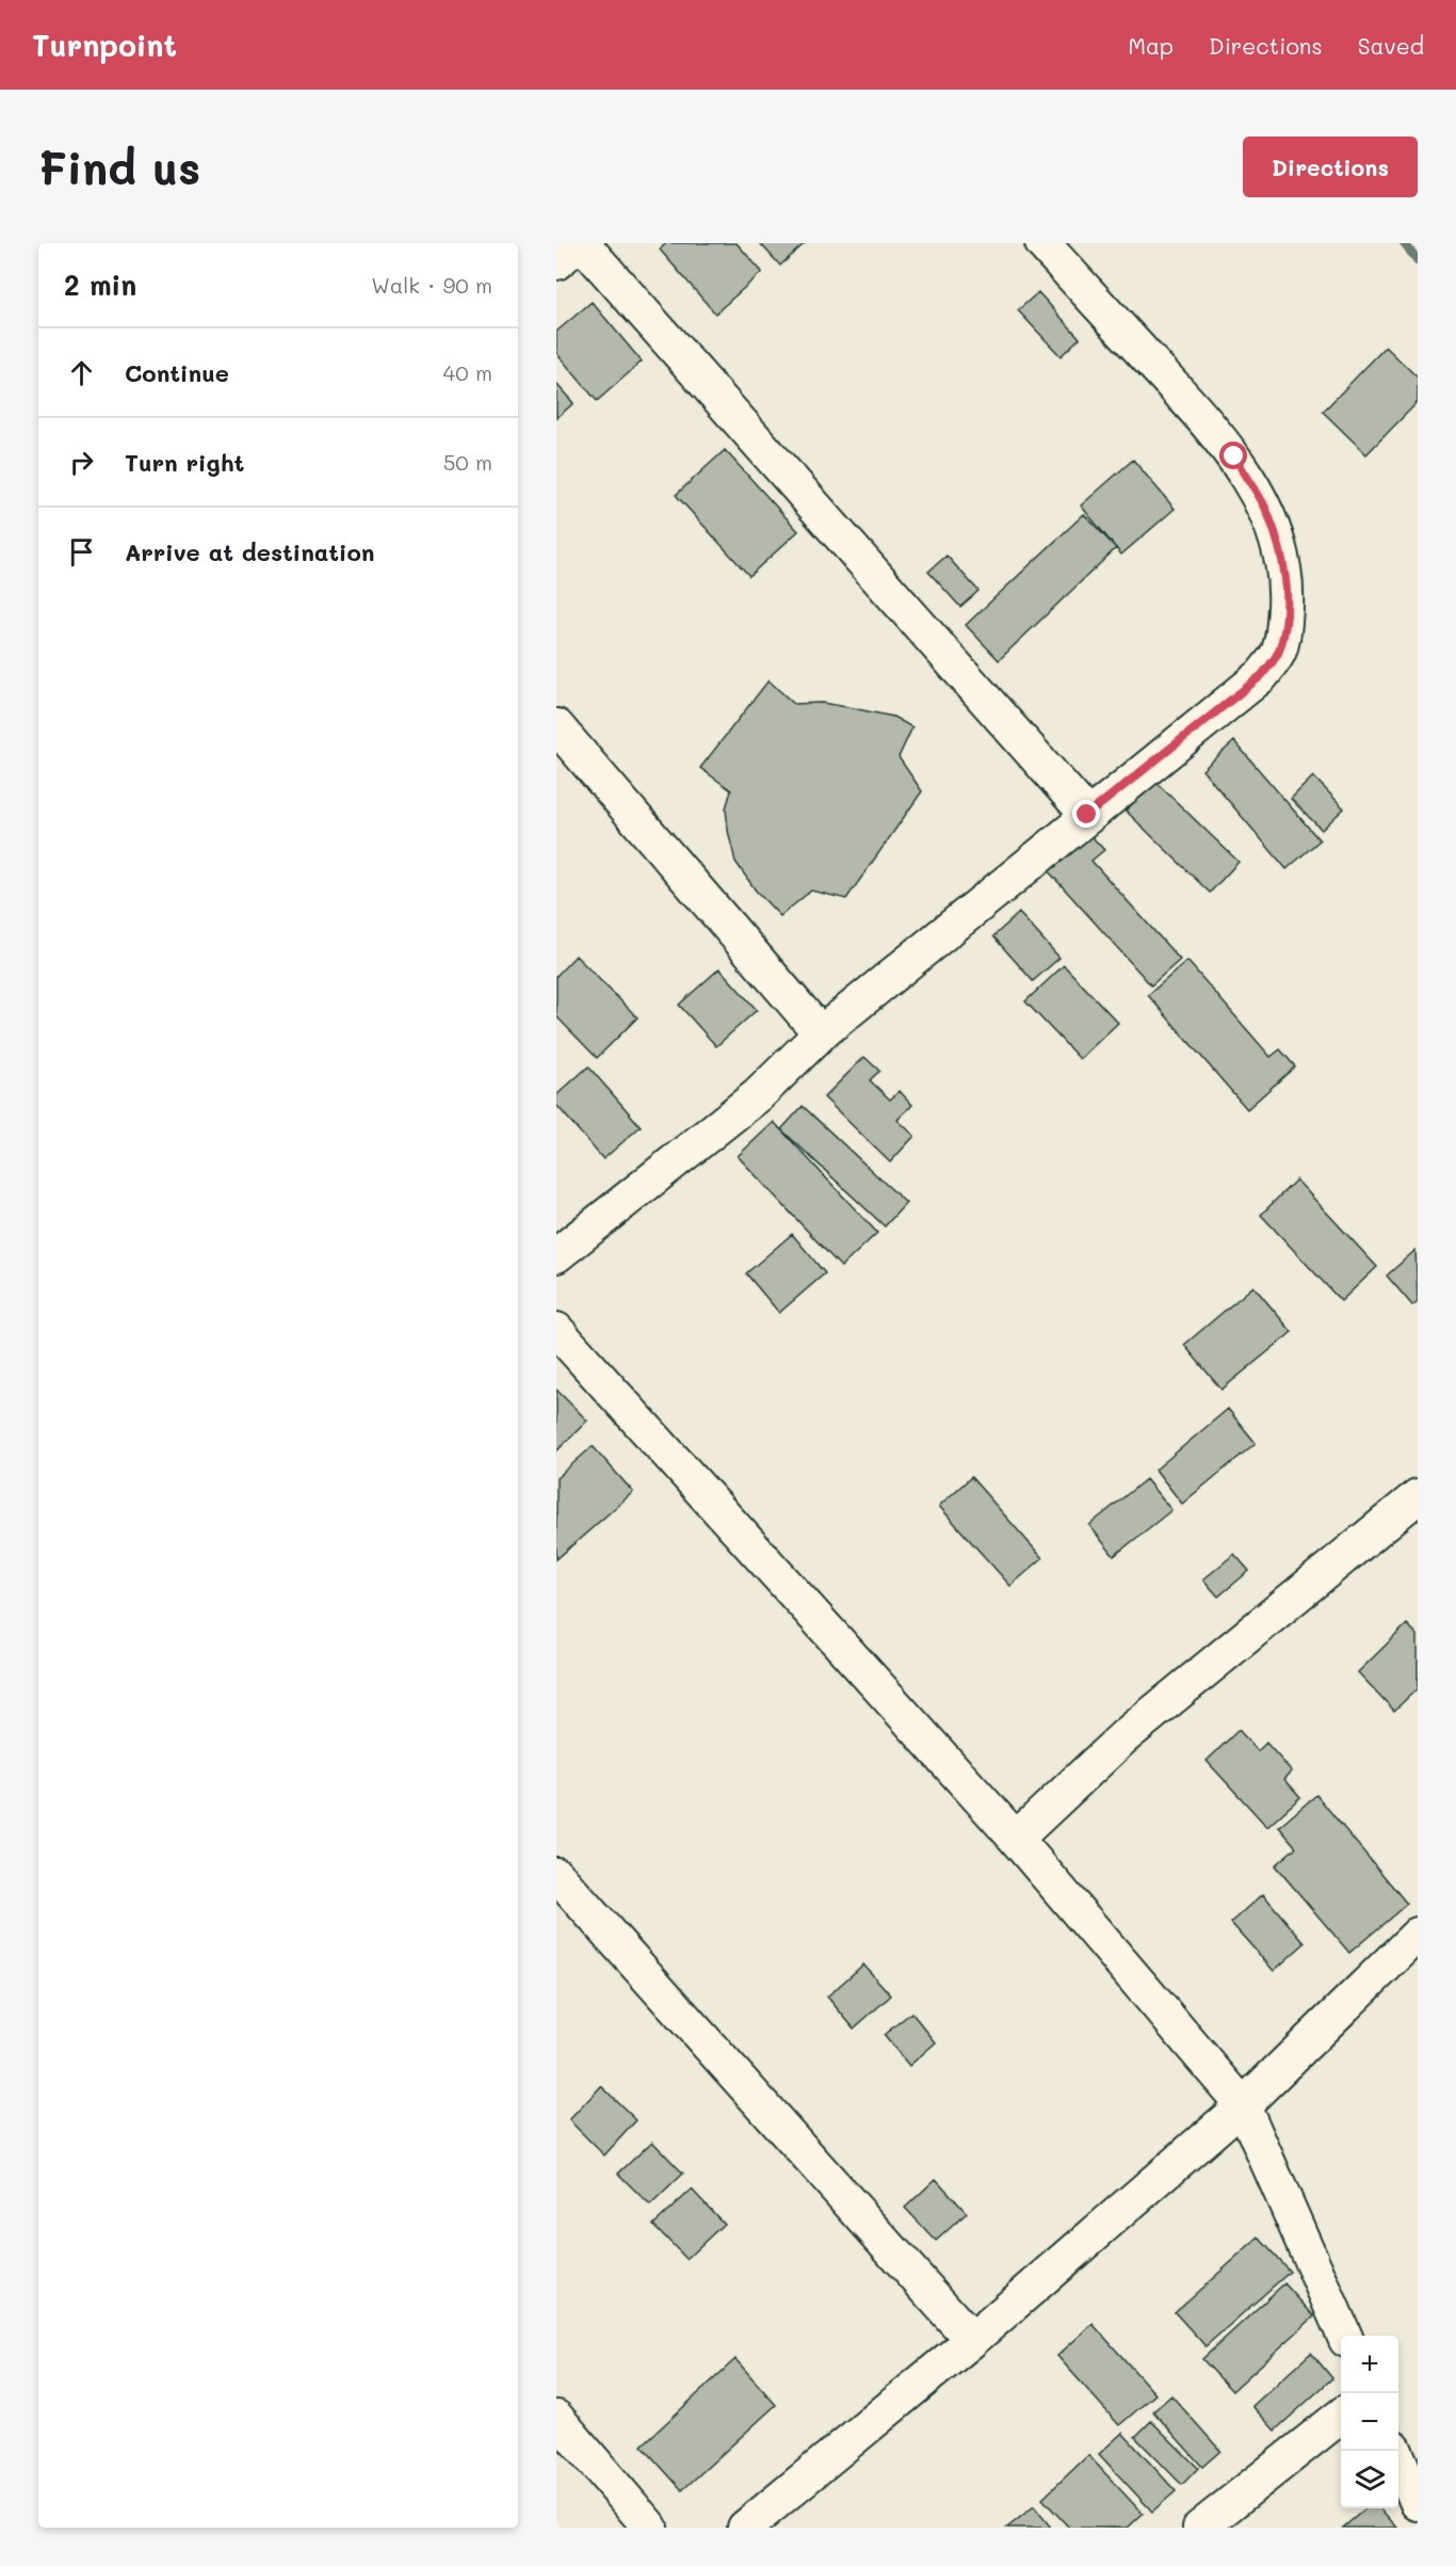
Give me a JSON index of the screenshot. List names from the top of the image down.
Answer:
{
  "page": {
    "header": "Turnpoint",
    "nav": ["Map", "Directions", "Saved"],
    "buttons": "Directions",
    "title": "Find us",
    "heading": ["2 min", "Walk · 90 m"],
    "list": [
      ["Continue", "40 m"],
      ["Turn right", "50 m"],
      "Arrive at destination"
    ],
    "map_buttons": ["+", "−"]
  }
}
